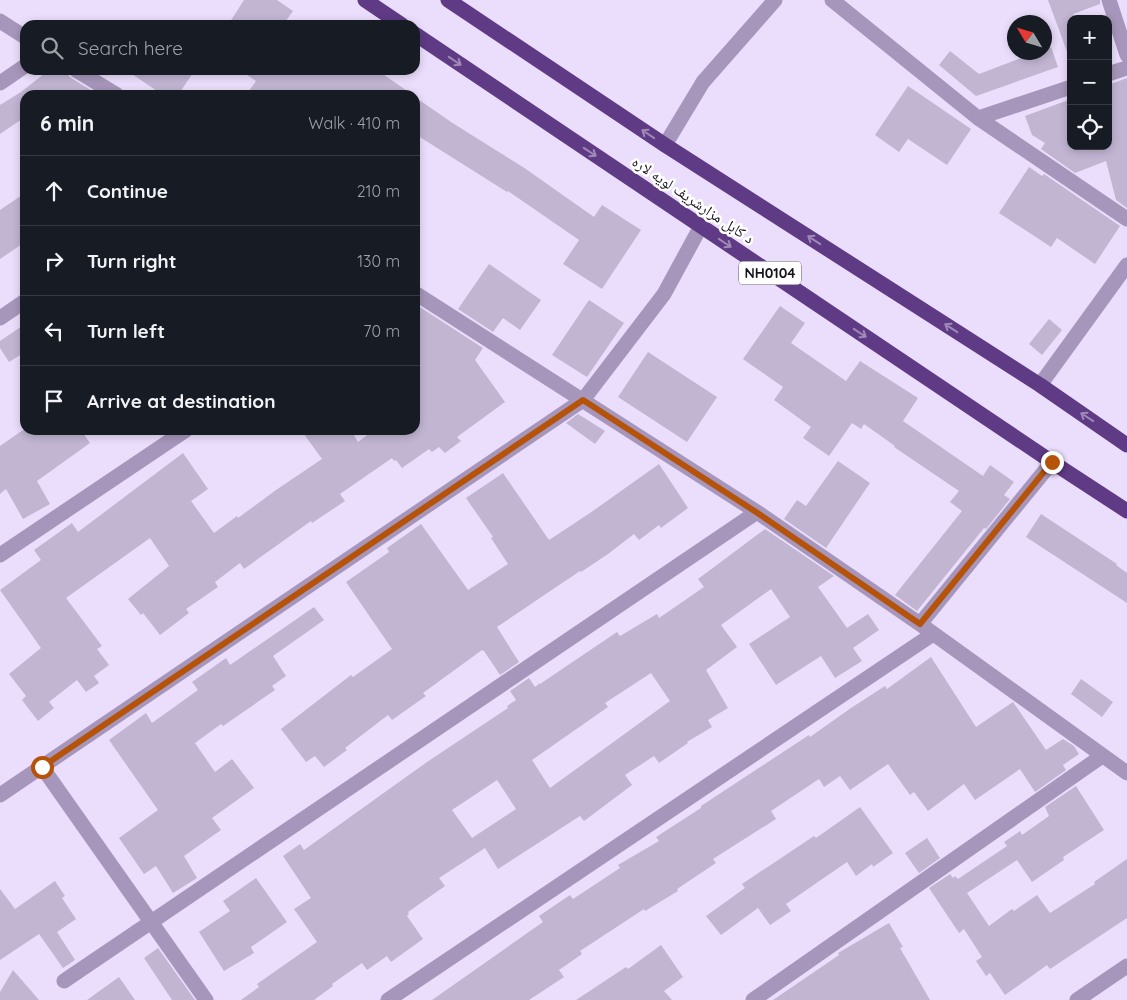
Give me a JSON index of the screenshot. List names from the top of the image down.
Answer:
{
  "streets": {
    "highway": ["د کابل مزارشریف لویه لاره", "NH0104"]
  },
  "north": "top left",
  "page": {
    "map_buttons": ["+", "−"],
    "search": "Search here",
    "heading": ["6 min", "Walk · 410 m"],
    "list": [
      ["Continue", "210 m"],
      ["Turn right", "130 m"],
      ["Turn left", "70 m"],
      "Arrive at destination"
    ]
  }
}
